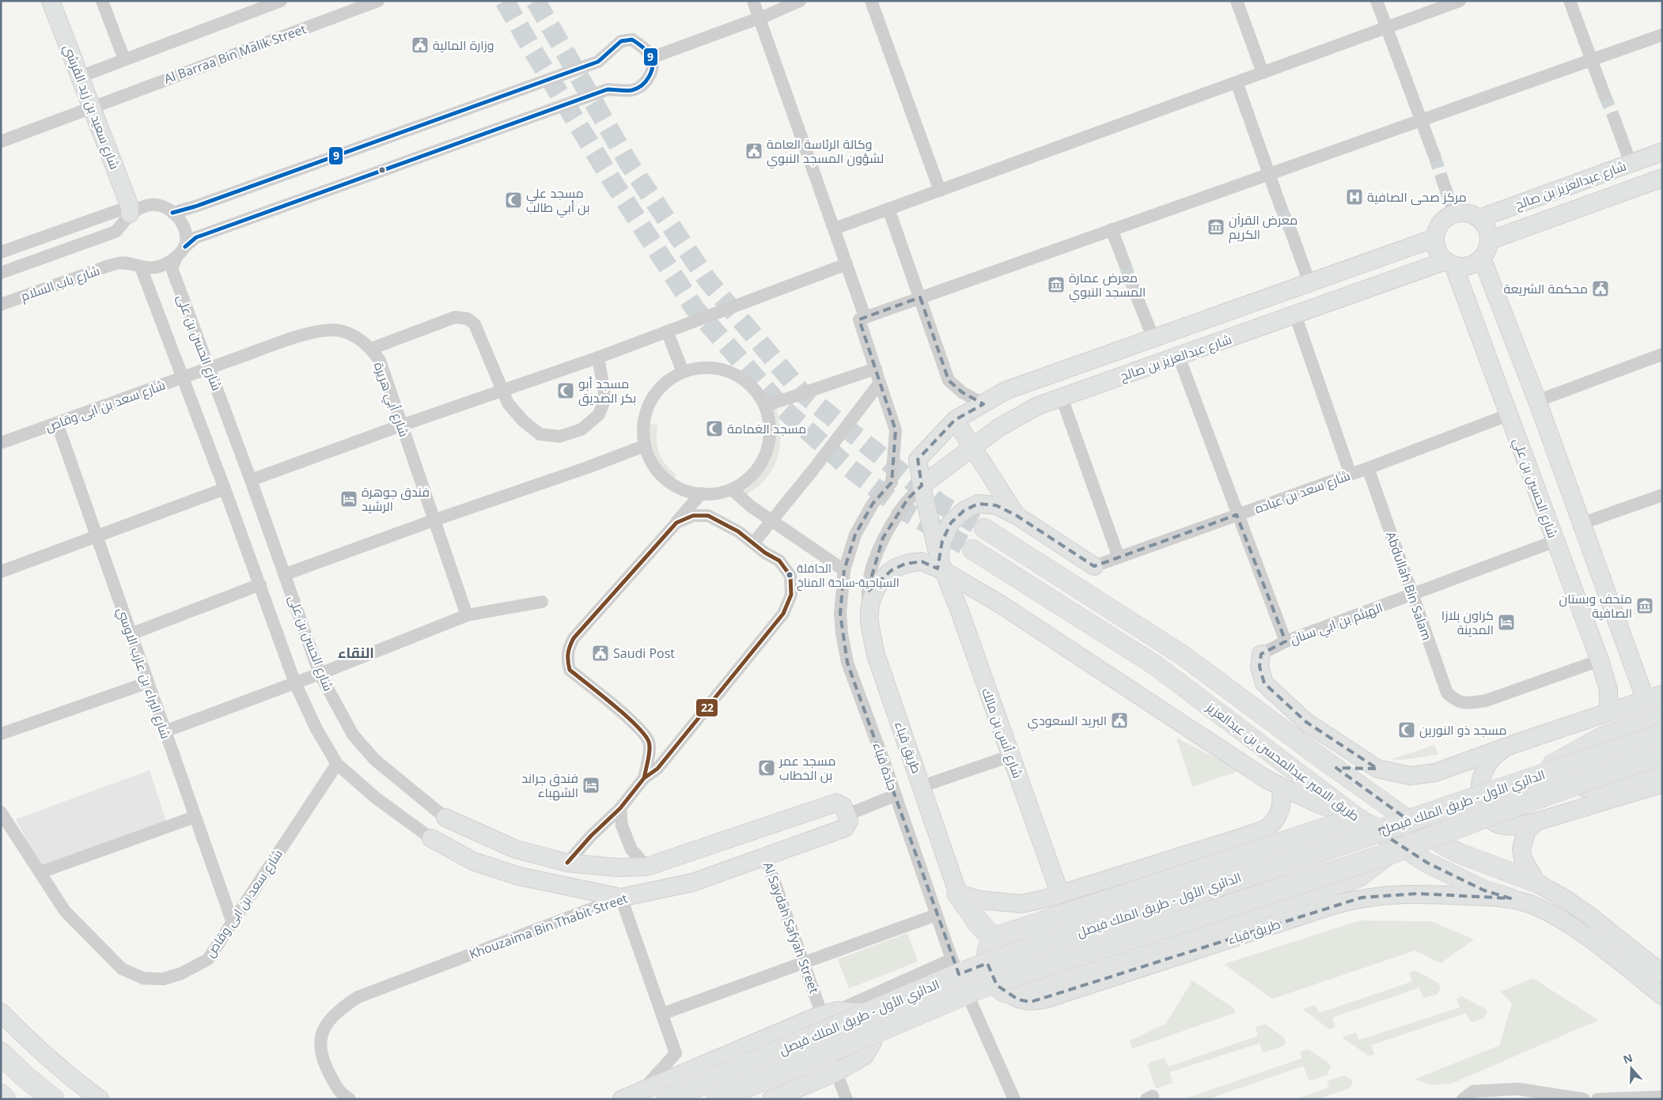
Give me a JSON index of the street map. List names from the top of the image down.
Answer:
{
  "streets": {
    "highway": ["الدائري الأول - طريق الملك فيصل"],
    "main road": [
      "شارع سعيد بن زيد القرشي",
      "شارع عبدالعزيز بن صالح",
      "شارع الحسن بن على",
      "شارع الحسين بن علي",
      "شارع أنس بن مالك",
      "طريق قباء",
      "طريق الامير عبدالمحسن بن عبدالعزيز",
      "Khouzaima Bin Thabit Street"
    ],
    "street": [
      "Al Barraa Bin Malik Street",
      "شارع باب السلام",
      "شارع أبي هريرة",
      "شارع سعد بن ابى وقاص",
      "شارع سعد بن عباده",
      "Abdullah Bin Salam",
      "الهيثم بن ابي سنان",
      "شارع البراء بن عازب الاوسي",
      "جادة قباء",
      "Al Saydah Safyah Street"
    ]
  },
  "crossings": [
    ["Al Barraa Bin Malik Street", "شارع سعيد بن زيد القرشي"],
    ["شارع عبدالعزيز بن صالح", "شارع الحسين بن علي"],
    ["شارع عبدالعزيز بن صالح", "شارع أنس بن مالك"],
    ["شارع الحسن بن على", "شارع أبي هريرة"],
    ["شارع الحسن بن على", "شارع سعد بن ابى وقاص"],
    ["شارع أبي هريرة", "شارع سعد بن ابى وقاص"],
    ["شارع سعد بن ابى وقاص", "شارع البراء بن عازب الاوسي"],
    ["شارع الحسين بن علي", "شارع سعد بن عباده"],
    ["شارع الحسين بن علي", "Abdullah Bin Salam"],
    ["شارع الحسين بن علي", "الهيثم بن ابي سنان"],
    ["شارع سعد بن عباده", "Abdullah Bin Salam"],
    ["Abdullah Bin Salam", "الهيثم بن ابي سنان"],
    ["شارع أنس بن مالك", "طريق قباء"],
    ["طريق قباء", "طريق الامير عبدالمحسن بن عبدالعزيز"],
    ["Khouzaima Bin Thabit Street", "Al Saydah Safyah Street"]
  ],
  "districts": ["النقاء"],
  "places": {
    "public building": [
      "وزارة المالية",
      "وكالة الرئاسة العامة لشؤون المسجد النبوي",
      "محكمة الشريعة",
      "Saudi Post",
      "البريد السعودي"
    ],
    "hospital": ["مركز صحى الصافية"],
    "mosque": [
      "مسجد علي بن أبي طالب",
      "مسجد أبو بكر الصديق",
      "مسجد الغمامة",
      "مسجد ذو النورين",
      "مسجد عمر بن الخطاب"
    ],
    "museum": ["معرض القرآن الكريم", "معرض عمارة المسجد النبوي", "متحف وبستان الصافية"],
    "hotel": ["فندق جوهرة الرشيد", "كراون بلازا المدينة", "فندق جراند الشهباء"],
    "other": ["الحافلة السياحية-ساحة المناخ"]
  },
  "lines": ["transit line 9", "transit line 22"],
  "north": "top"
}
